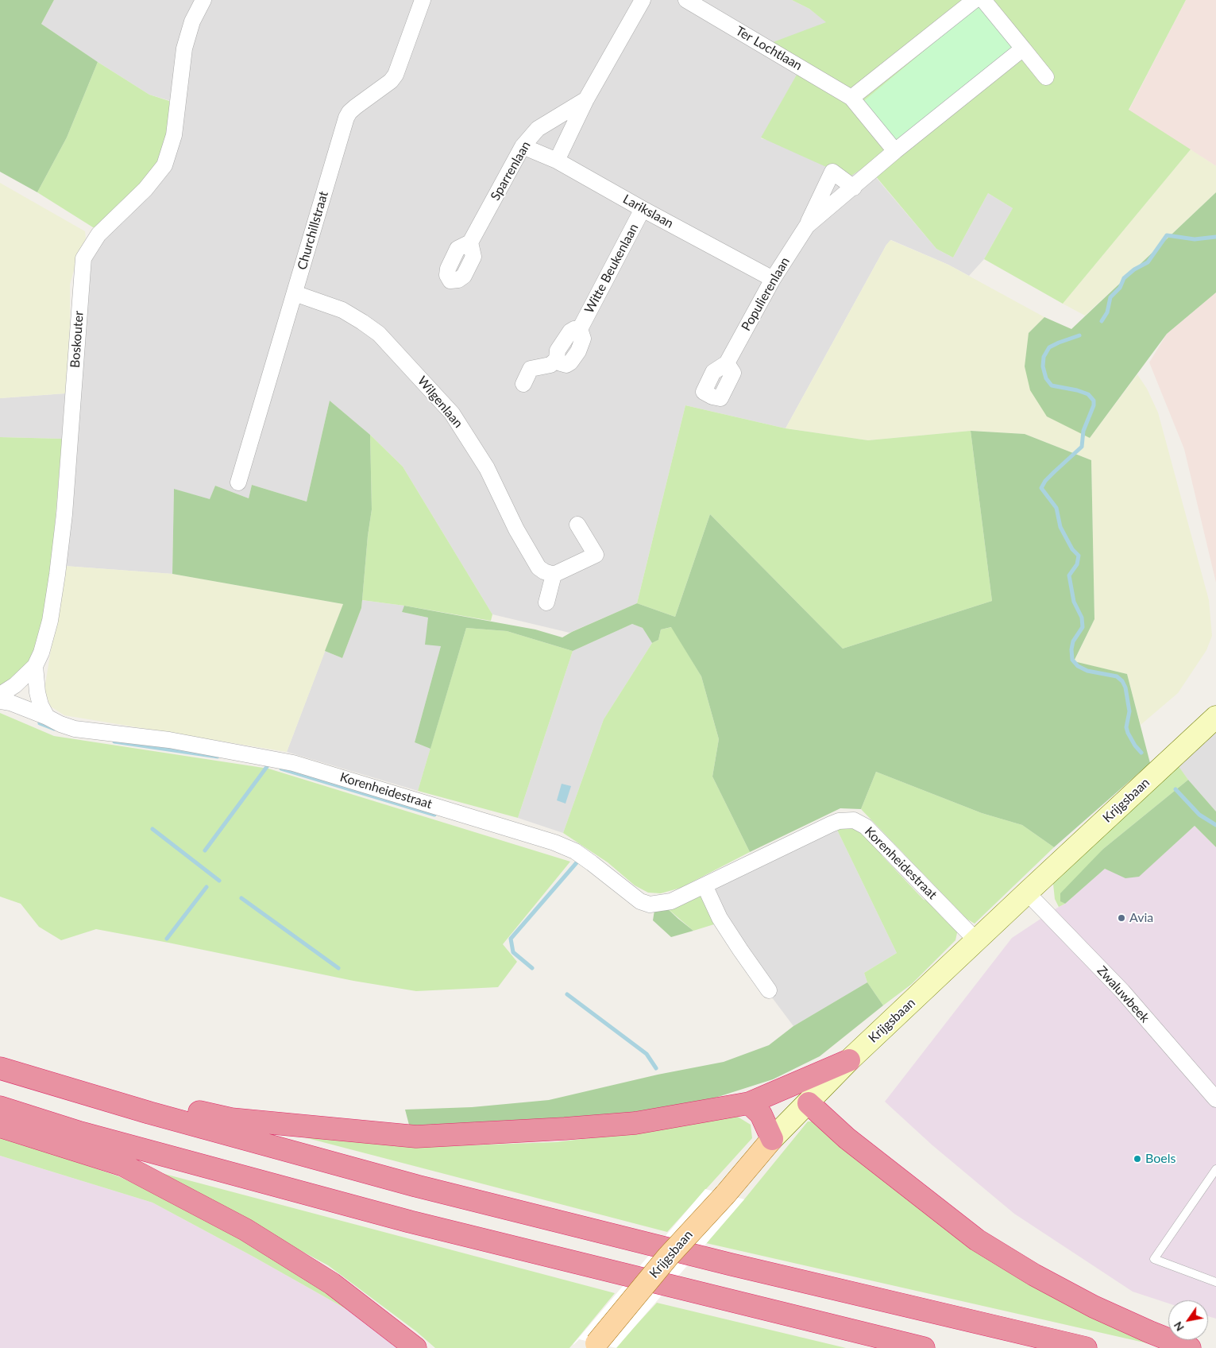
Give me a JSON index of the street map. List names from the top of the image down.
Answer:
{
  "streets": {
    "main road": ["Krijgsbaan"],
    "street": [
      "Ter Lochtlaan",
      "Sparrenlaan",
      "Larikslaan",
      "Churchillstraat",
      "Witte Beukenlaan",
      "Populierenlaan",
      "Boskouter",
      "Wilgenlaan",
      "Korenheidestraat",
      "Zwaluwbeek"
    ]
  },
  "crossings": [
    ["Ter Lochtlaan", "Populierenlaan"],
    ["Sparrenlaan", "Larikslaan"],
    ["Larikslaan", "Witte Beukenlaan"],
    ["Larikslaan", "Populierenlaan"],
    ["Churchillstraat", "Wilgenlaan"],
    ["Korenheidestraat", "Krijgsbaan"],
    ["Krijgsbaan", "Zwaluwbeek"]
  ],
  "places": ["Avia", "Boels"],
  "north": "bottom left"
}
